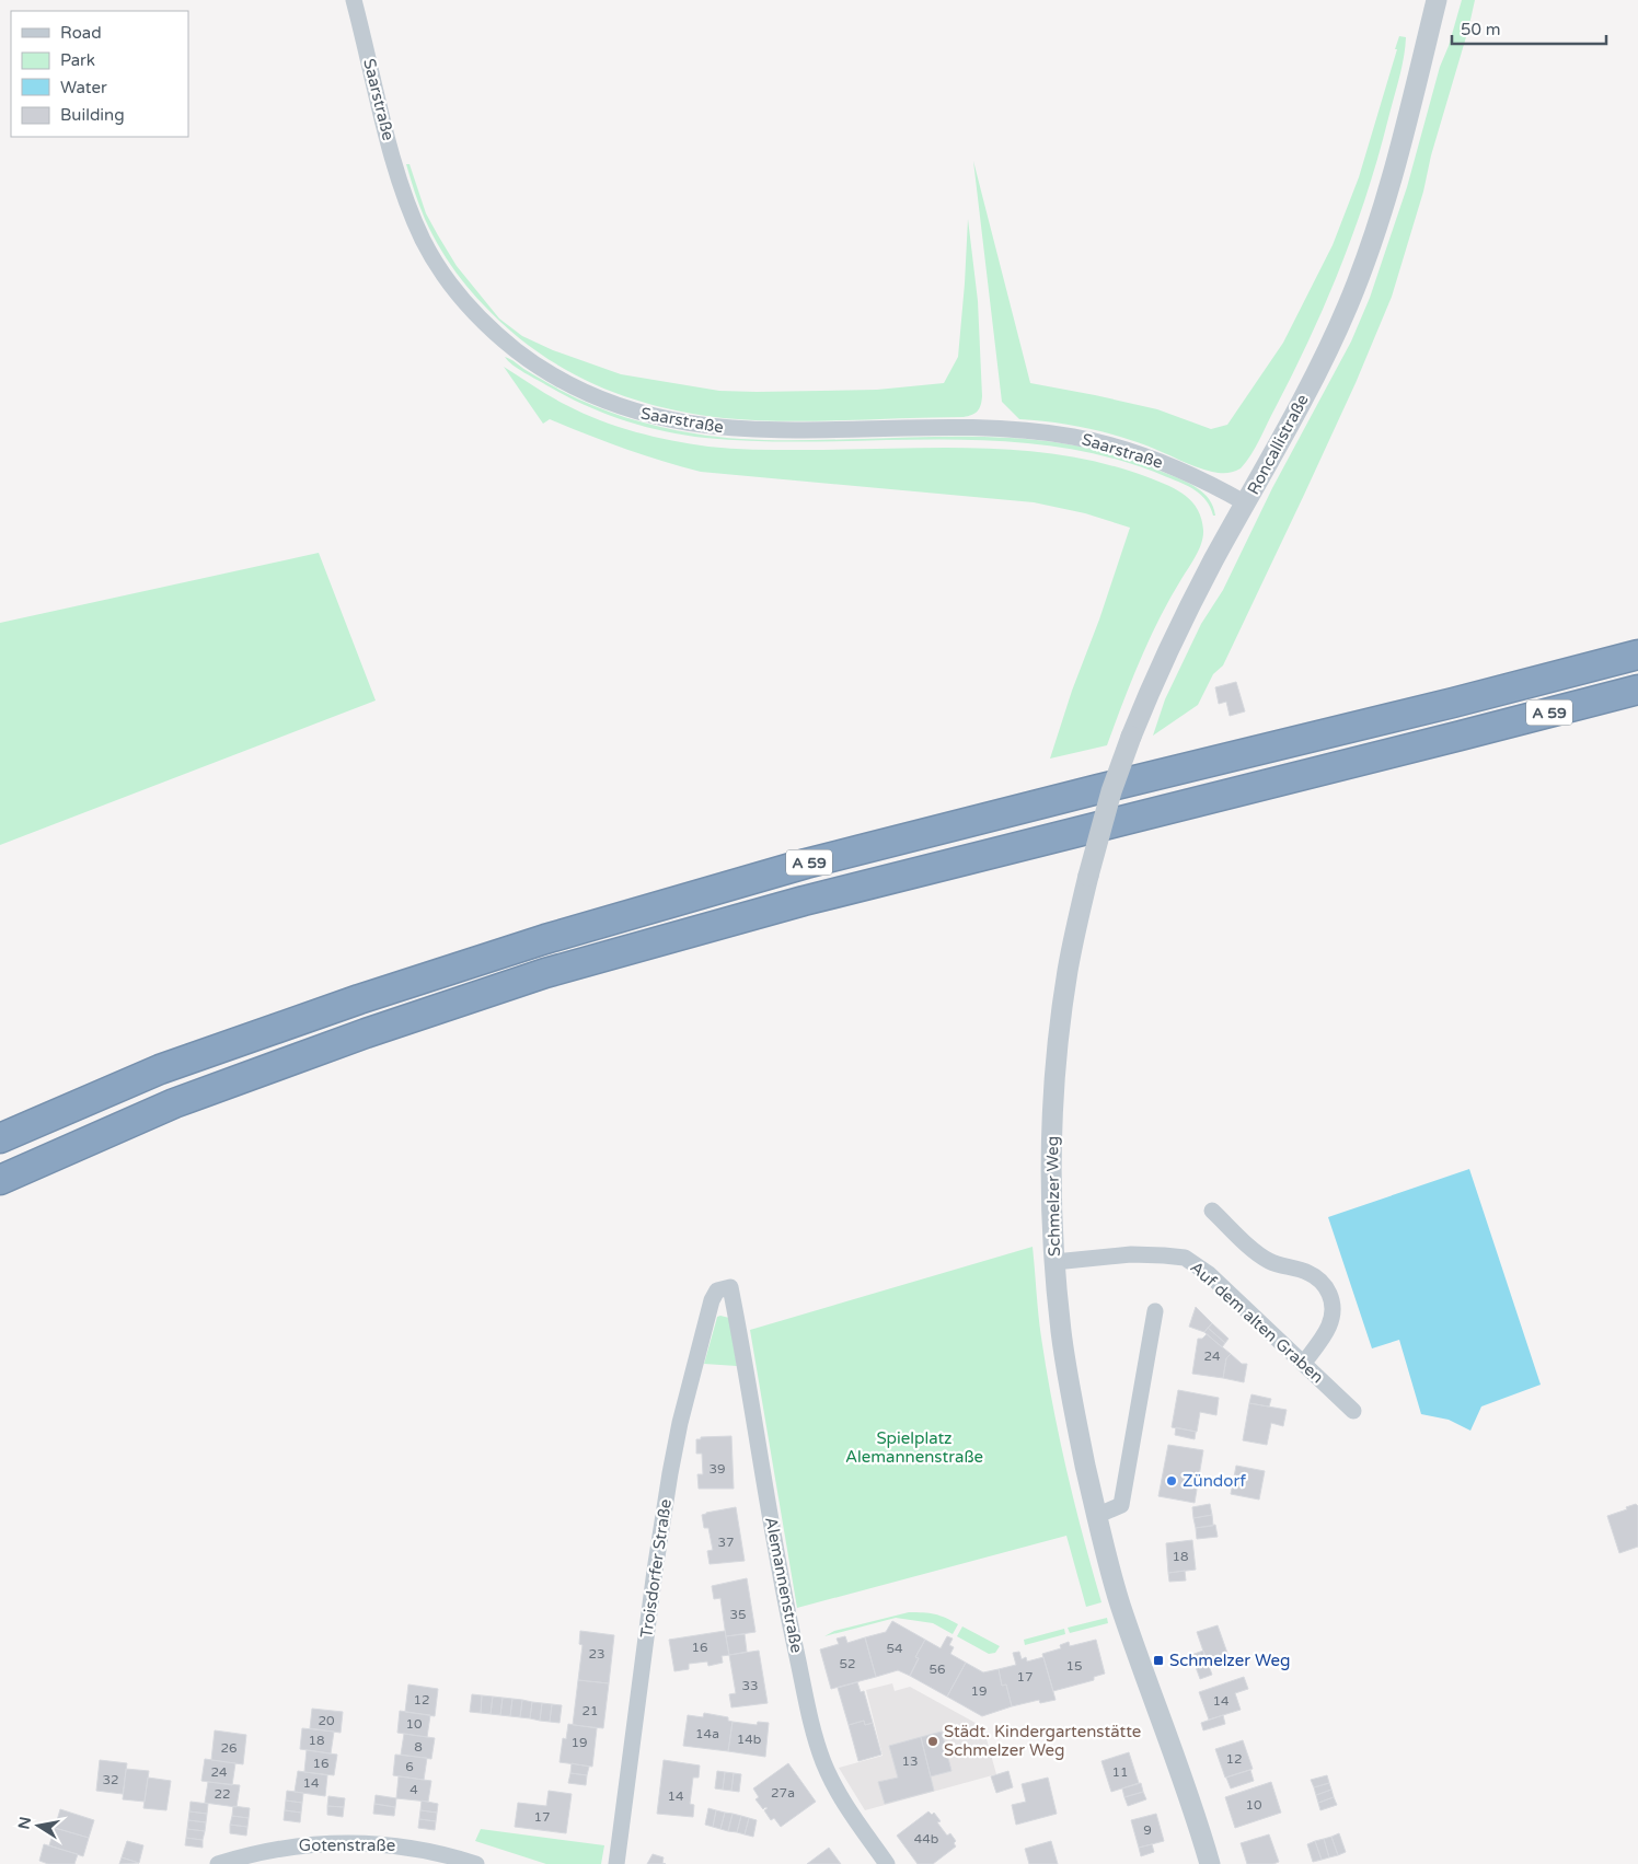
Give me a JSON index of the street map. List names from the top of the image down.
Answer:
{
  "streets": {
    "highway": ["A 59"],
    "street": [
      "Saarstraße",
      "Roncallistraße",
      "Schmelzer Weg",
      "Auf dem alten Graben",
      "Troisdorfer Straße",
      "Alemannenstraße",
      "Gotenstraße"
    ]
  },
  "crossings": [
    ["Saarstraße", "Roncallistraße"],
    ["Roncallistraße", "Schmelzer Weg"],
    ["Schmelzer Weg", "Auf dem alten Graben"],
    ["Troisdorfer Straße", "Alemannenstraße"]
  ],
  "parks": ["Spielplatz Alemannenstraße"],
  "places": {
    "other": ["Zündorf", "Städt. Kindergartenstätte Schmelzer Weg"],
    "transit": ["Schmelzer Weg"]
  },
  "house_numbers": [
    "24",
    "39",
    "37",
    "18",
    "35",
    "16",
    "54",
    "23",
    "52",
    "15",
    "56",
    "17",
    "33",
    "19",
    "12",
    "14",
    "21",
    "20",
    "10",
    "14a",
    "14b",
    "18",
    "19",
    "8",
    "26",
    "12",
    "13",
    "16",
    "6",
    "24",
    "11",
    "32",
    "14",
    "4",
    "27a",
    "22",
    "14",
    "10",
    "17",
    "9",
    "44b"
  ],
  "legend": [
    "Road",
    "Park",
    "Water",
    "Building"
  ],
  "scale_bar": "50 m",
  "north": "left"
}
